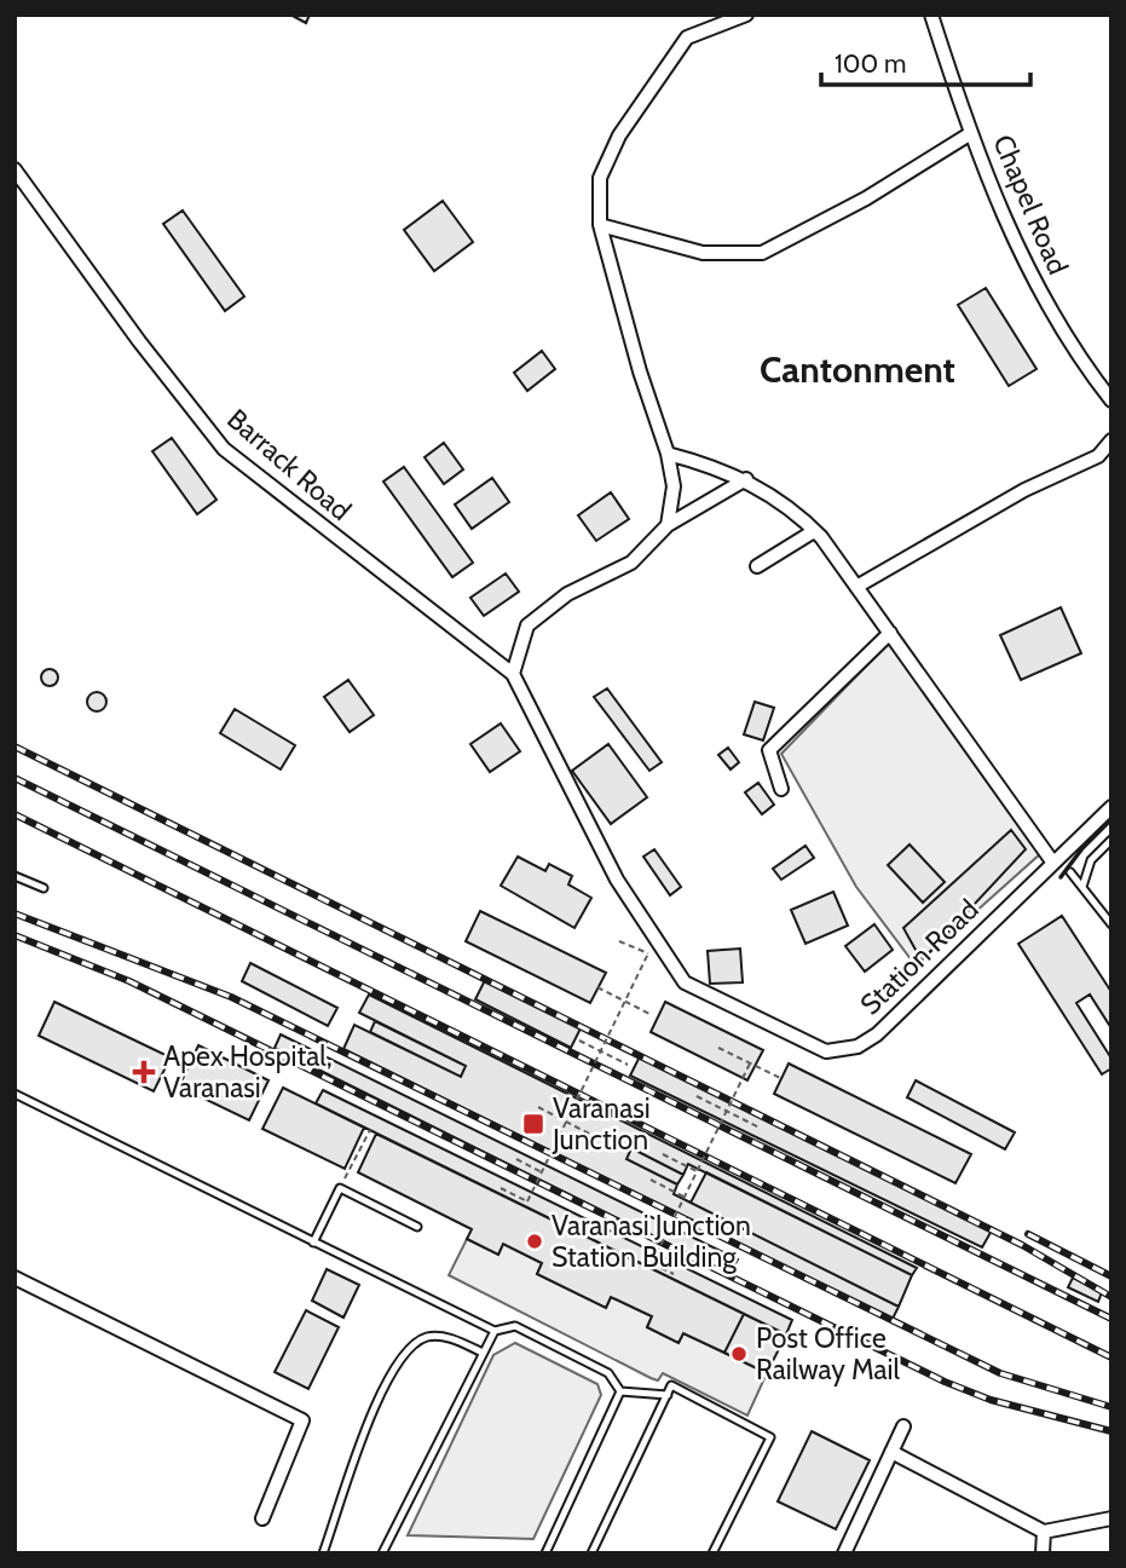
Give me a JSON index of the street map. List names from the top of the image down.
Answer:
{
  "streets": {
    "street": ["Chapel Road", "Barrack Road", "Station Road"]
  },
  "crossings": [
    ["Barrack Road", "Station Road"]
  ],
  "districts": ["Cantonment"],
  "places": {
    "health": ["Apex Hospital, Varanasi"],
    "transit": ["Varanasi Junction"],
    "other": ["Varanasi Junction Station Building", "Post Office Railway Mail"]
  },
  "scale_bar": "100 m"
}
